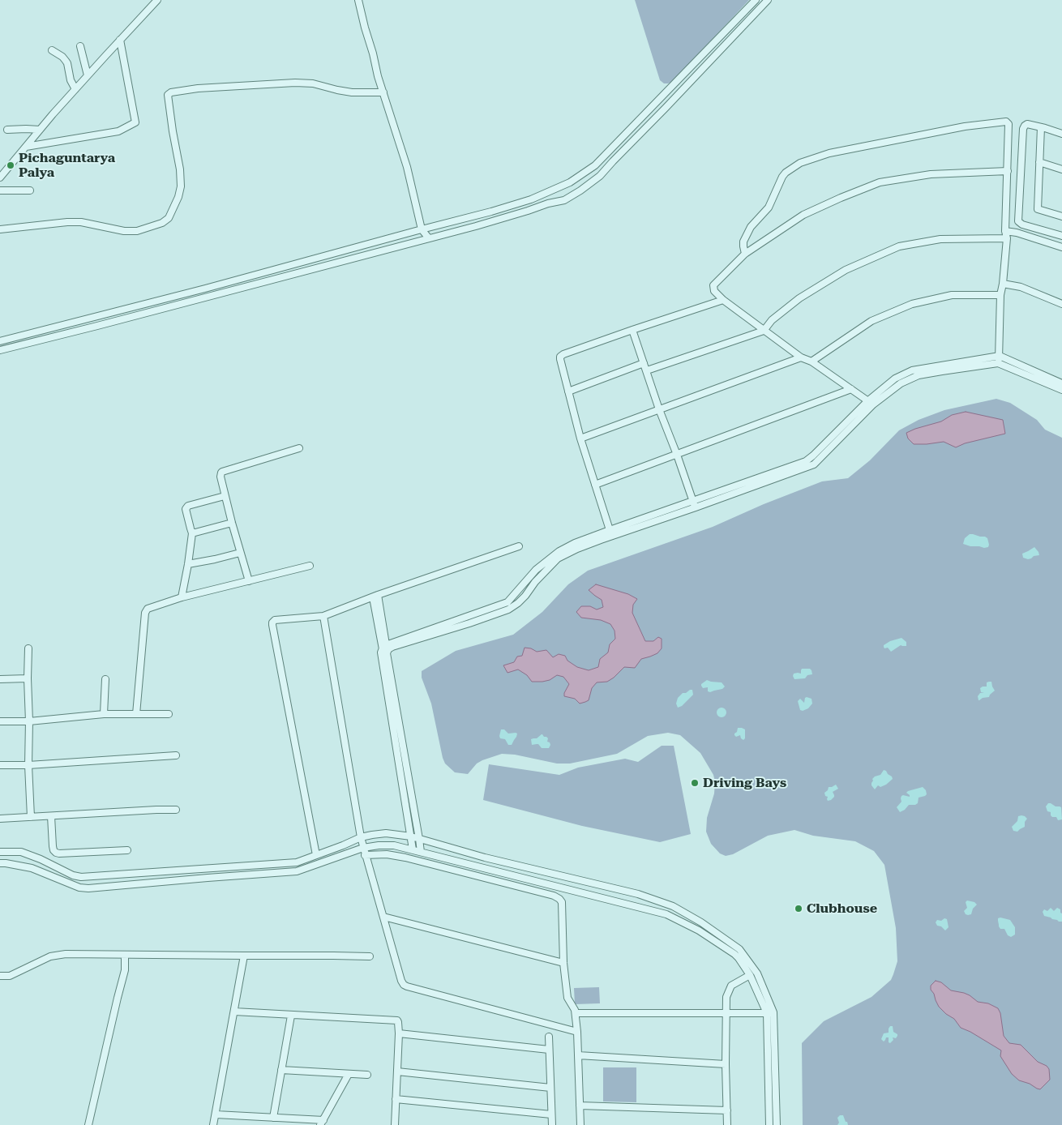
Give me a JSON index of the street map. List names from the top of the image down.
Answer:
{
  "places": ["Pichaguntarya Palya", "Driving Bays", "Clubhouse"]
}
